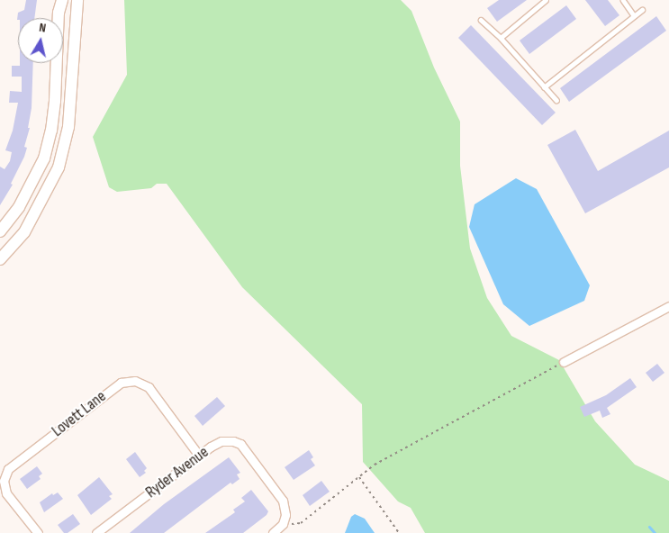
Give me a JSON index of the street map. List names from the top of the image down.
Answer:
{
  "streets": {
    "street": ["Lovett Lane", "Ryder Avenue"]
  },
  "crossings": [
    ["Lovett Lane", "Ryder Avenue"]
  ],
  "north": "top"
}
